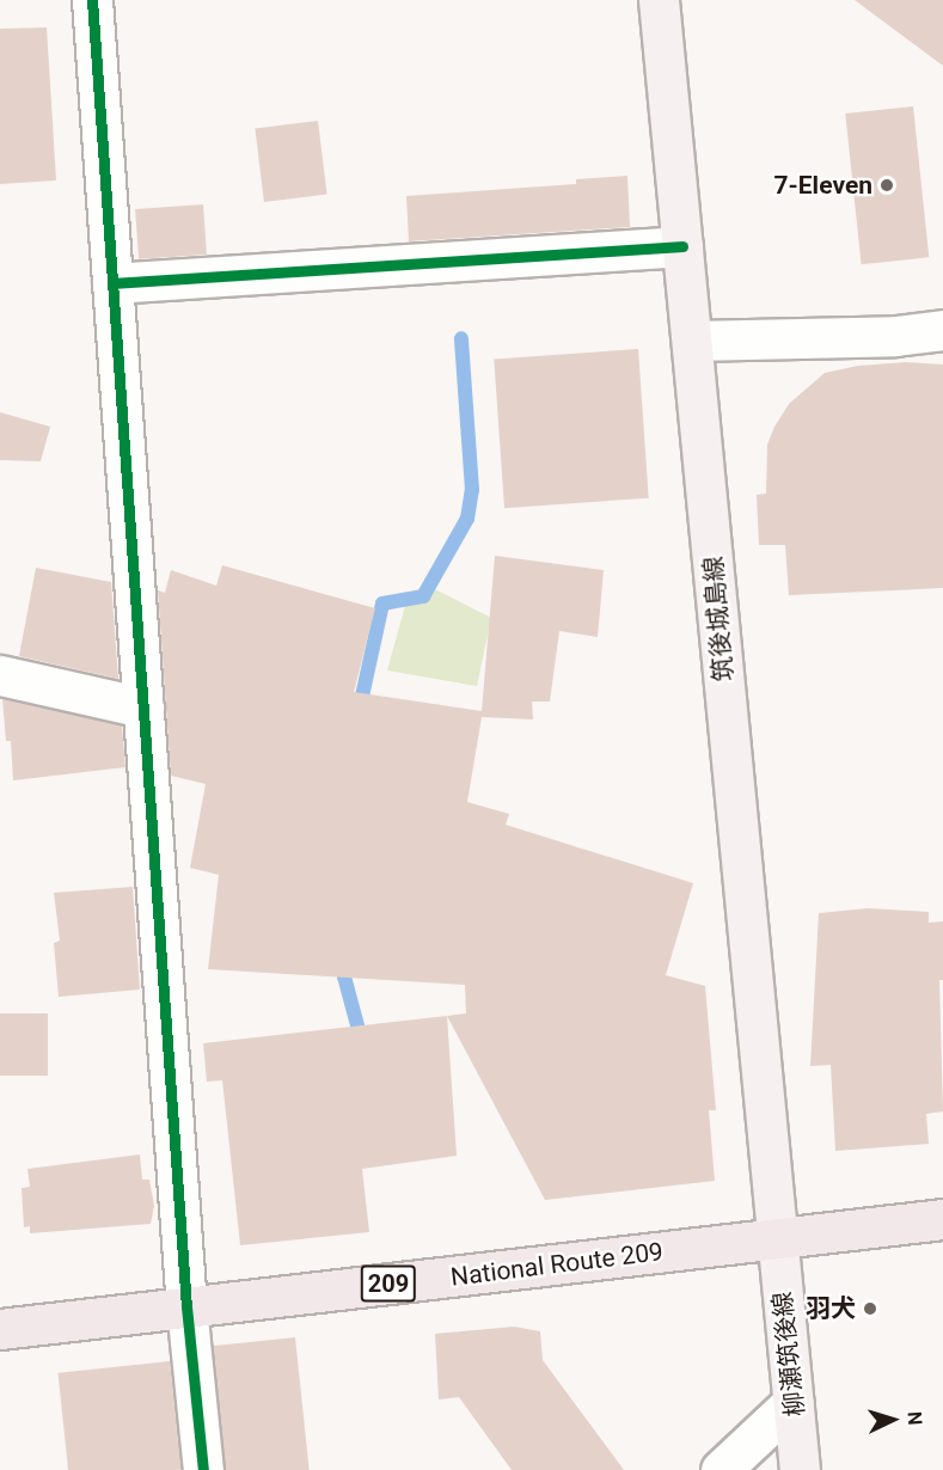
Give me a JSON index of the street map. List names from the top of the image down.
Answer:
{
  "streets": {
    "highway": ["National Route 209", "209"],
    "main road": ["筑後城島線", "柳瀬筑後線"]
  },
  "crossings": [
    ["筑後城島線", "National Route 209"],
    ["筑後城島線", "柳瀬筑後線"],
    ["National Route 209", "柳瀬筑後線"]
  ],
  "places": ["7-Eleven", "羽犬"],
  "north": "right"
}
